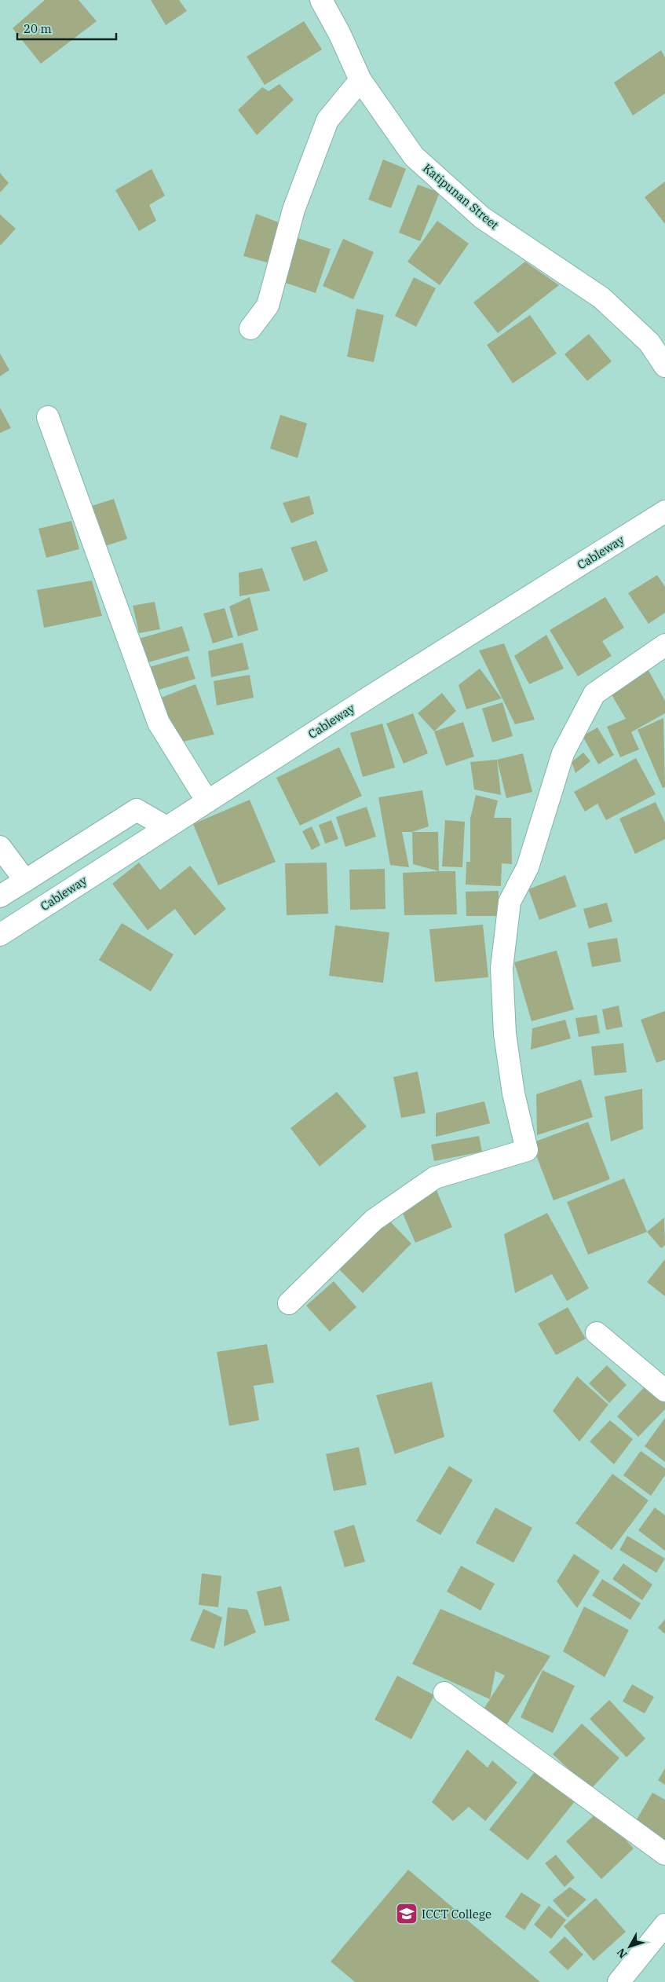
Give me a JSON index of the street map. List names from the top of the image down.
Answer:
{
  "streets": {
    "street": ["Katipunan Street", "Cableway"]
  },
  "places": {
    "school or university": ["ICCT College"]
  },
  "scale_bar": "20 m",
  "north": "bottom left"
}
